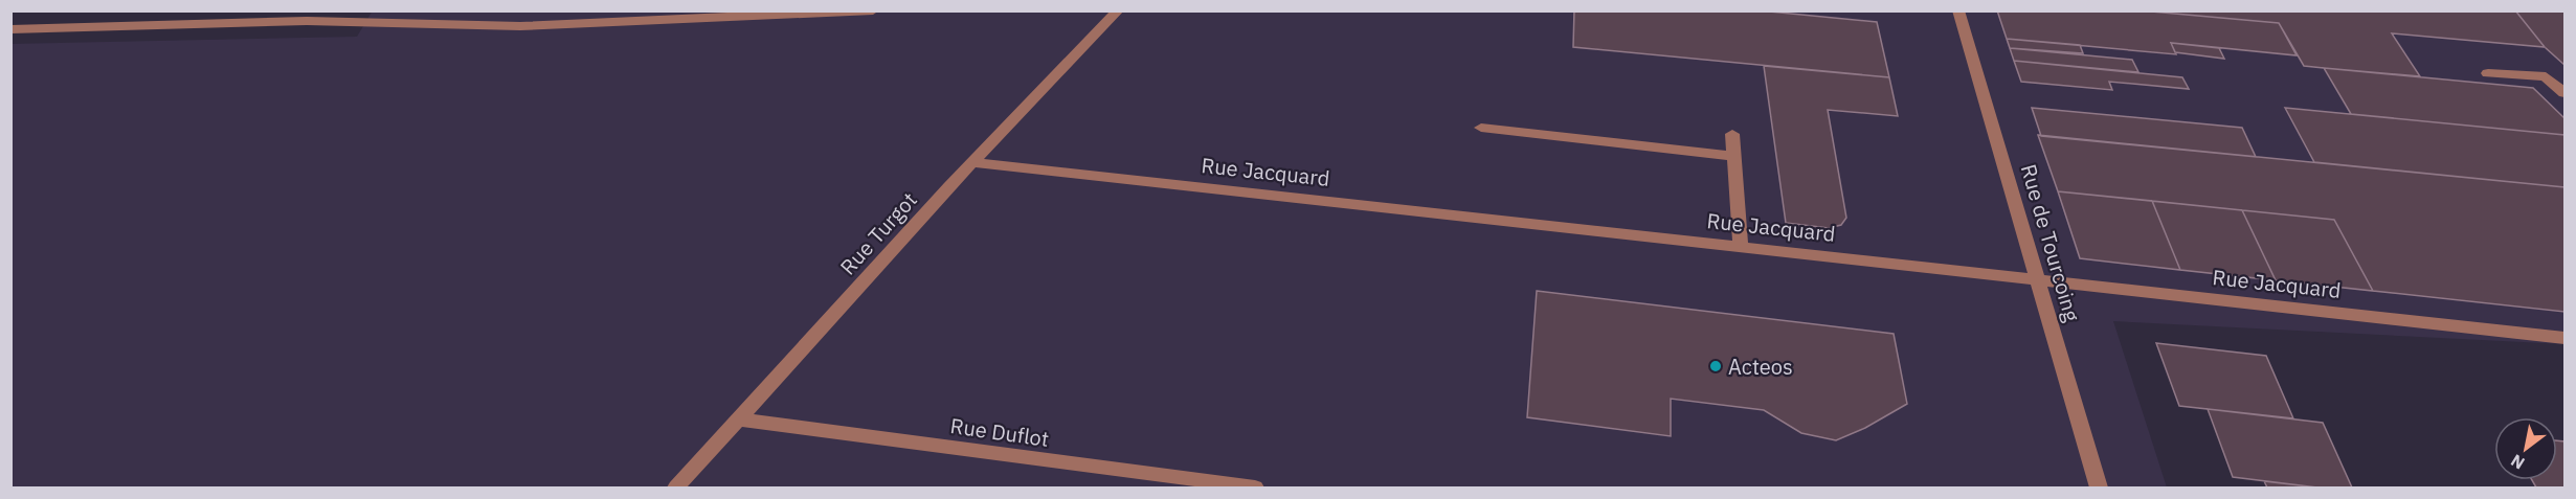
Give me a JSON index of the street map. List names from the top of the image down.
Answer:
{
  "streets": {
    "street": [
      "Rue Jacquard",
      "Rue Turgot",
      "Rue de Tourcoing",
      "Rue Duflot"
    ]
  },
  "crossings": [
    ["Rue Jacquard", "Rue Turgot"],
    ["Rue Jacquard", "Rue de Tourcoing"],
    ["Rue Turgot", "Rue Duflot"]
  ],
  "places": ["Acteos"],
  "north": "bottom left"
}
